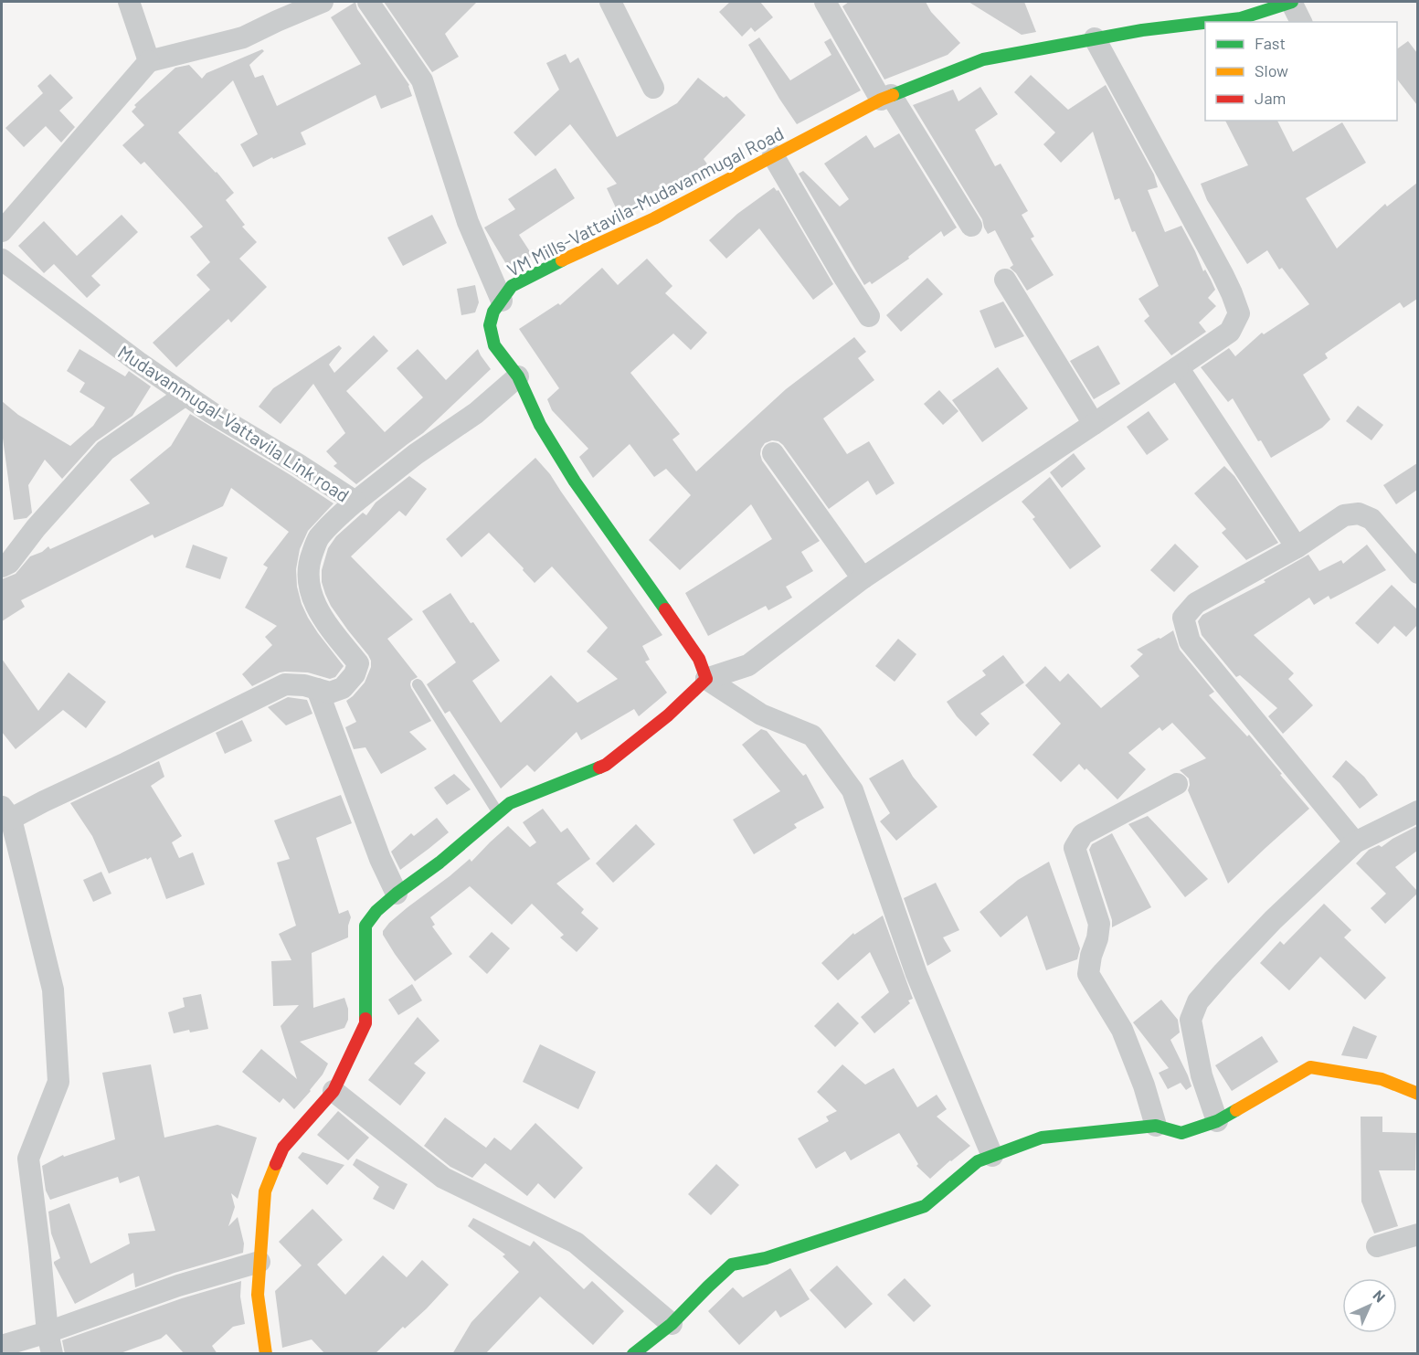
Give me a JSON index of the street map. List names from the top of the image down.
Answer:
{
  "streets": {
    "street": ["VM Mills-Vattavila-Mudavanmugal Road", "Mudavanmugal-Vattavila Link road"]
  },
  "crossings": [
    ["VM Mills-Vattavila-Mudavanmugal Road", "Mudavanmugal-Vattavila Link road"]
  ],
  "legend": ["Fast", "Slow", "Jam"],
  "north": "top right"
}
